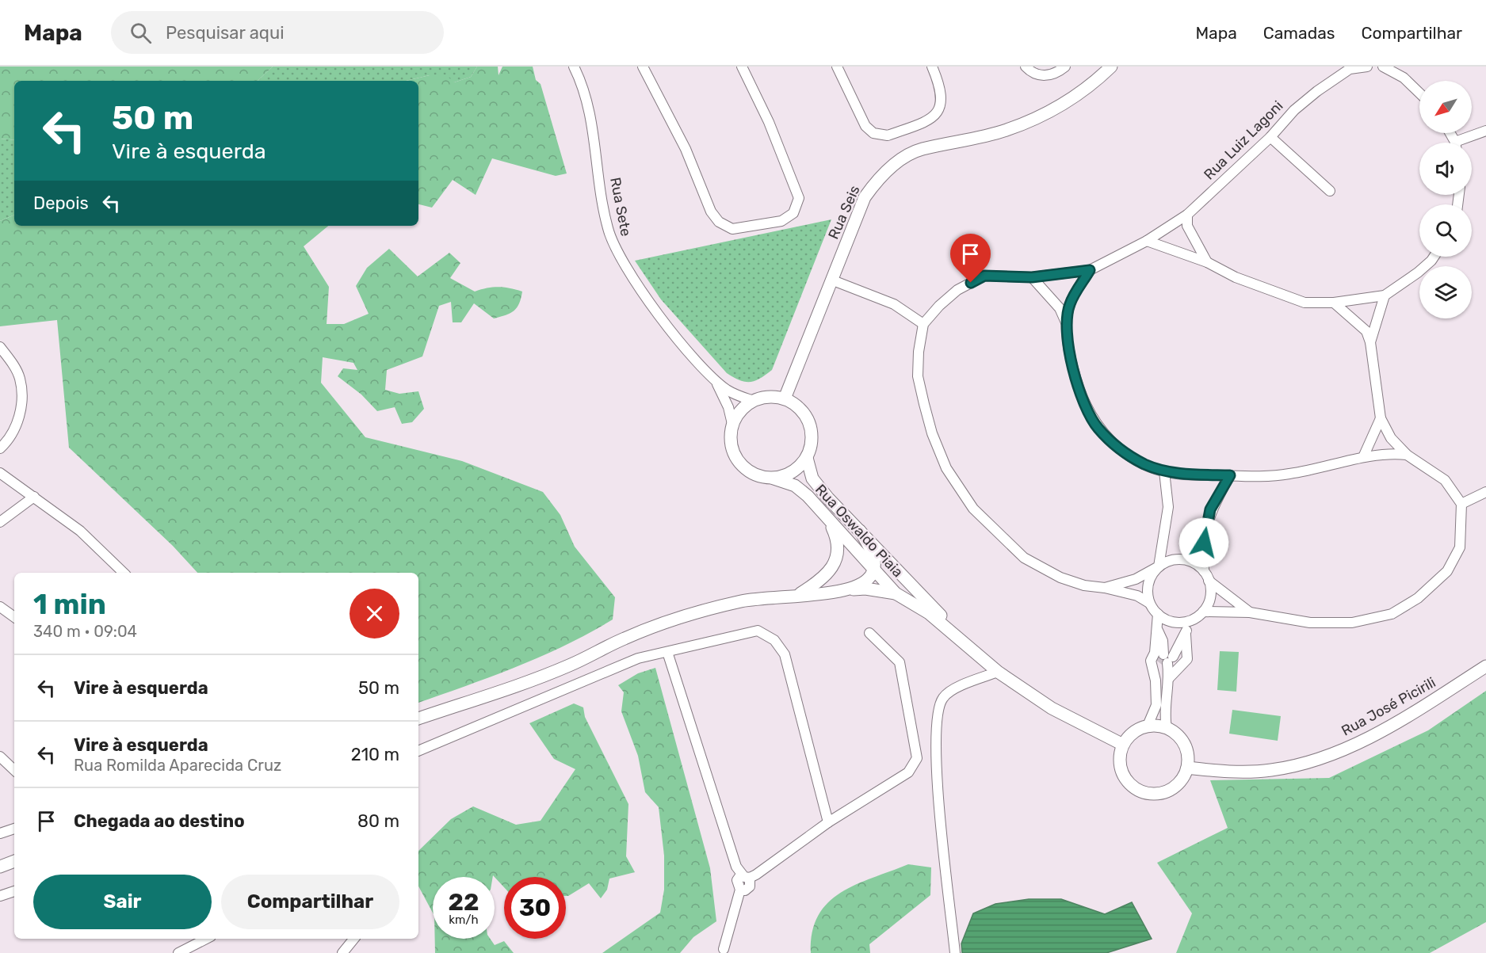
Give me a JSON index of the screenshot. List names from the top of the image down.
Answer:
{
  "streets": {
    "street": [
      "Rua Luiz Lagoni",
      "Rua Sete",
      "Rua Seis",
      "Rua Oswaldo Piaia",
      "Rua José Picirili"
    ]
  },
  "crossings": [
    ["Rua Sete", "Rua Seis"],
    ["Rua Sete", "Rua Oswaldo Piaia"],
    ["Rua Seis", "Rua Oswaldo Piaia"],
    ["Rua Oswaldo Piaia", "Rua José Picirili"]
  ],
  "north": "bottom left",
  "page": {
    "header": "Mapa",
    "search": "Pesquisar aqui",
    "nav": ["Mapa", "Camadas", "Compartilhar"],
    "turn": ["50 m", "Vire à esquerda"],
    "then": "Depois",
    "heading": ["1 min", "340 m · 09:04"],
    "list": [
      {
        "name": "Vire à esquerda",
        "value": "50 m"
      },
      {
        "name": "Vire à esquerda",
        "note": "Rua Romilda Aparecida Cruz",
        "value": "210 m"
      },
      {
        "name": "Chegada ao destino",
        "value": "80 m"
      }
    ],
    "buttons": ["Sair", "Compartilhar"],
    "speed": "22 km/h",
    "limit": "30"
  }
}
